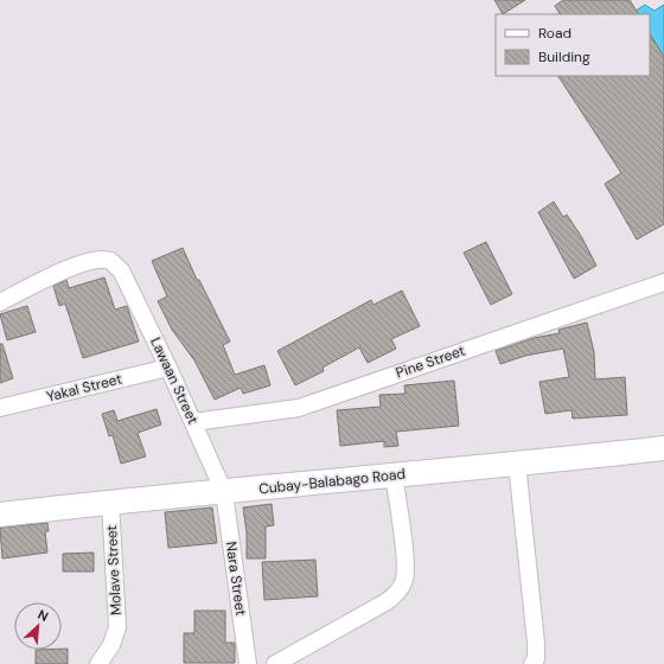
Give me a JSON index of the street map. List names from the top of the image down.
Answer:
{
  "streets": {
    "main road": ["Cubay-Balabago Road"],
    "street": [
      "Pine Street",
      "Lawaan Street",
      "Yakal Street",
      "Molave Street",
      "Nara Street"
    ]
  },
  "crossings": [
    ["Pine Street", "Lawaan Street"],
    ["Lawaan Street", "Yakal Street"],
    ["Lawaan Street", "Cubay-Balabago Road"],
    ["Lawaan Street", "Nara Street"],
    ["Cubay-Balabago Road", "Molave Street"],
    ["Cubay-Balabago Road", "Nara Street"]
  ],
  "legend": ["Road", "Building"],
  "north": "top right"
}
